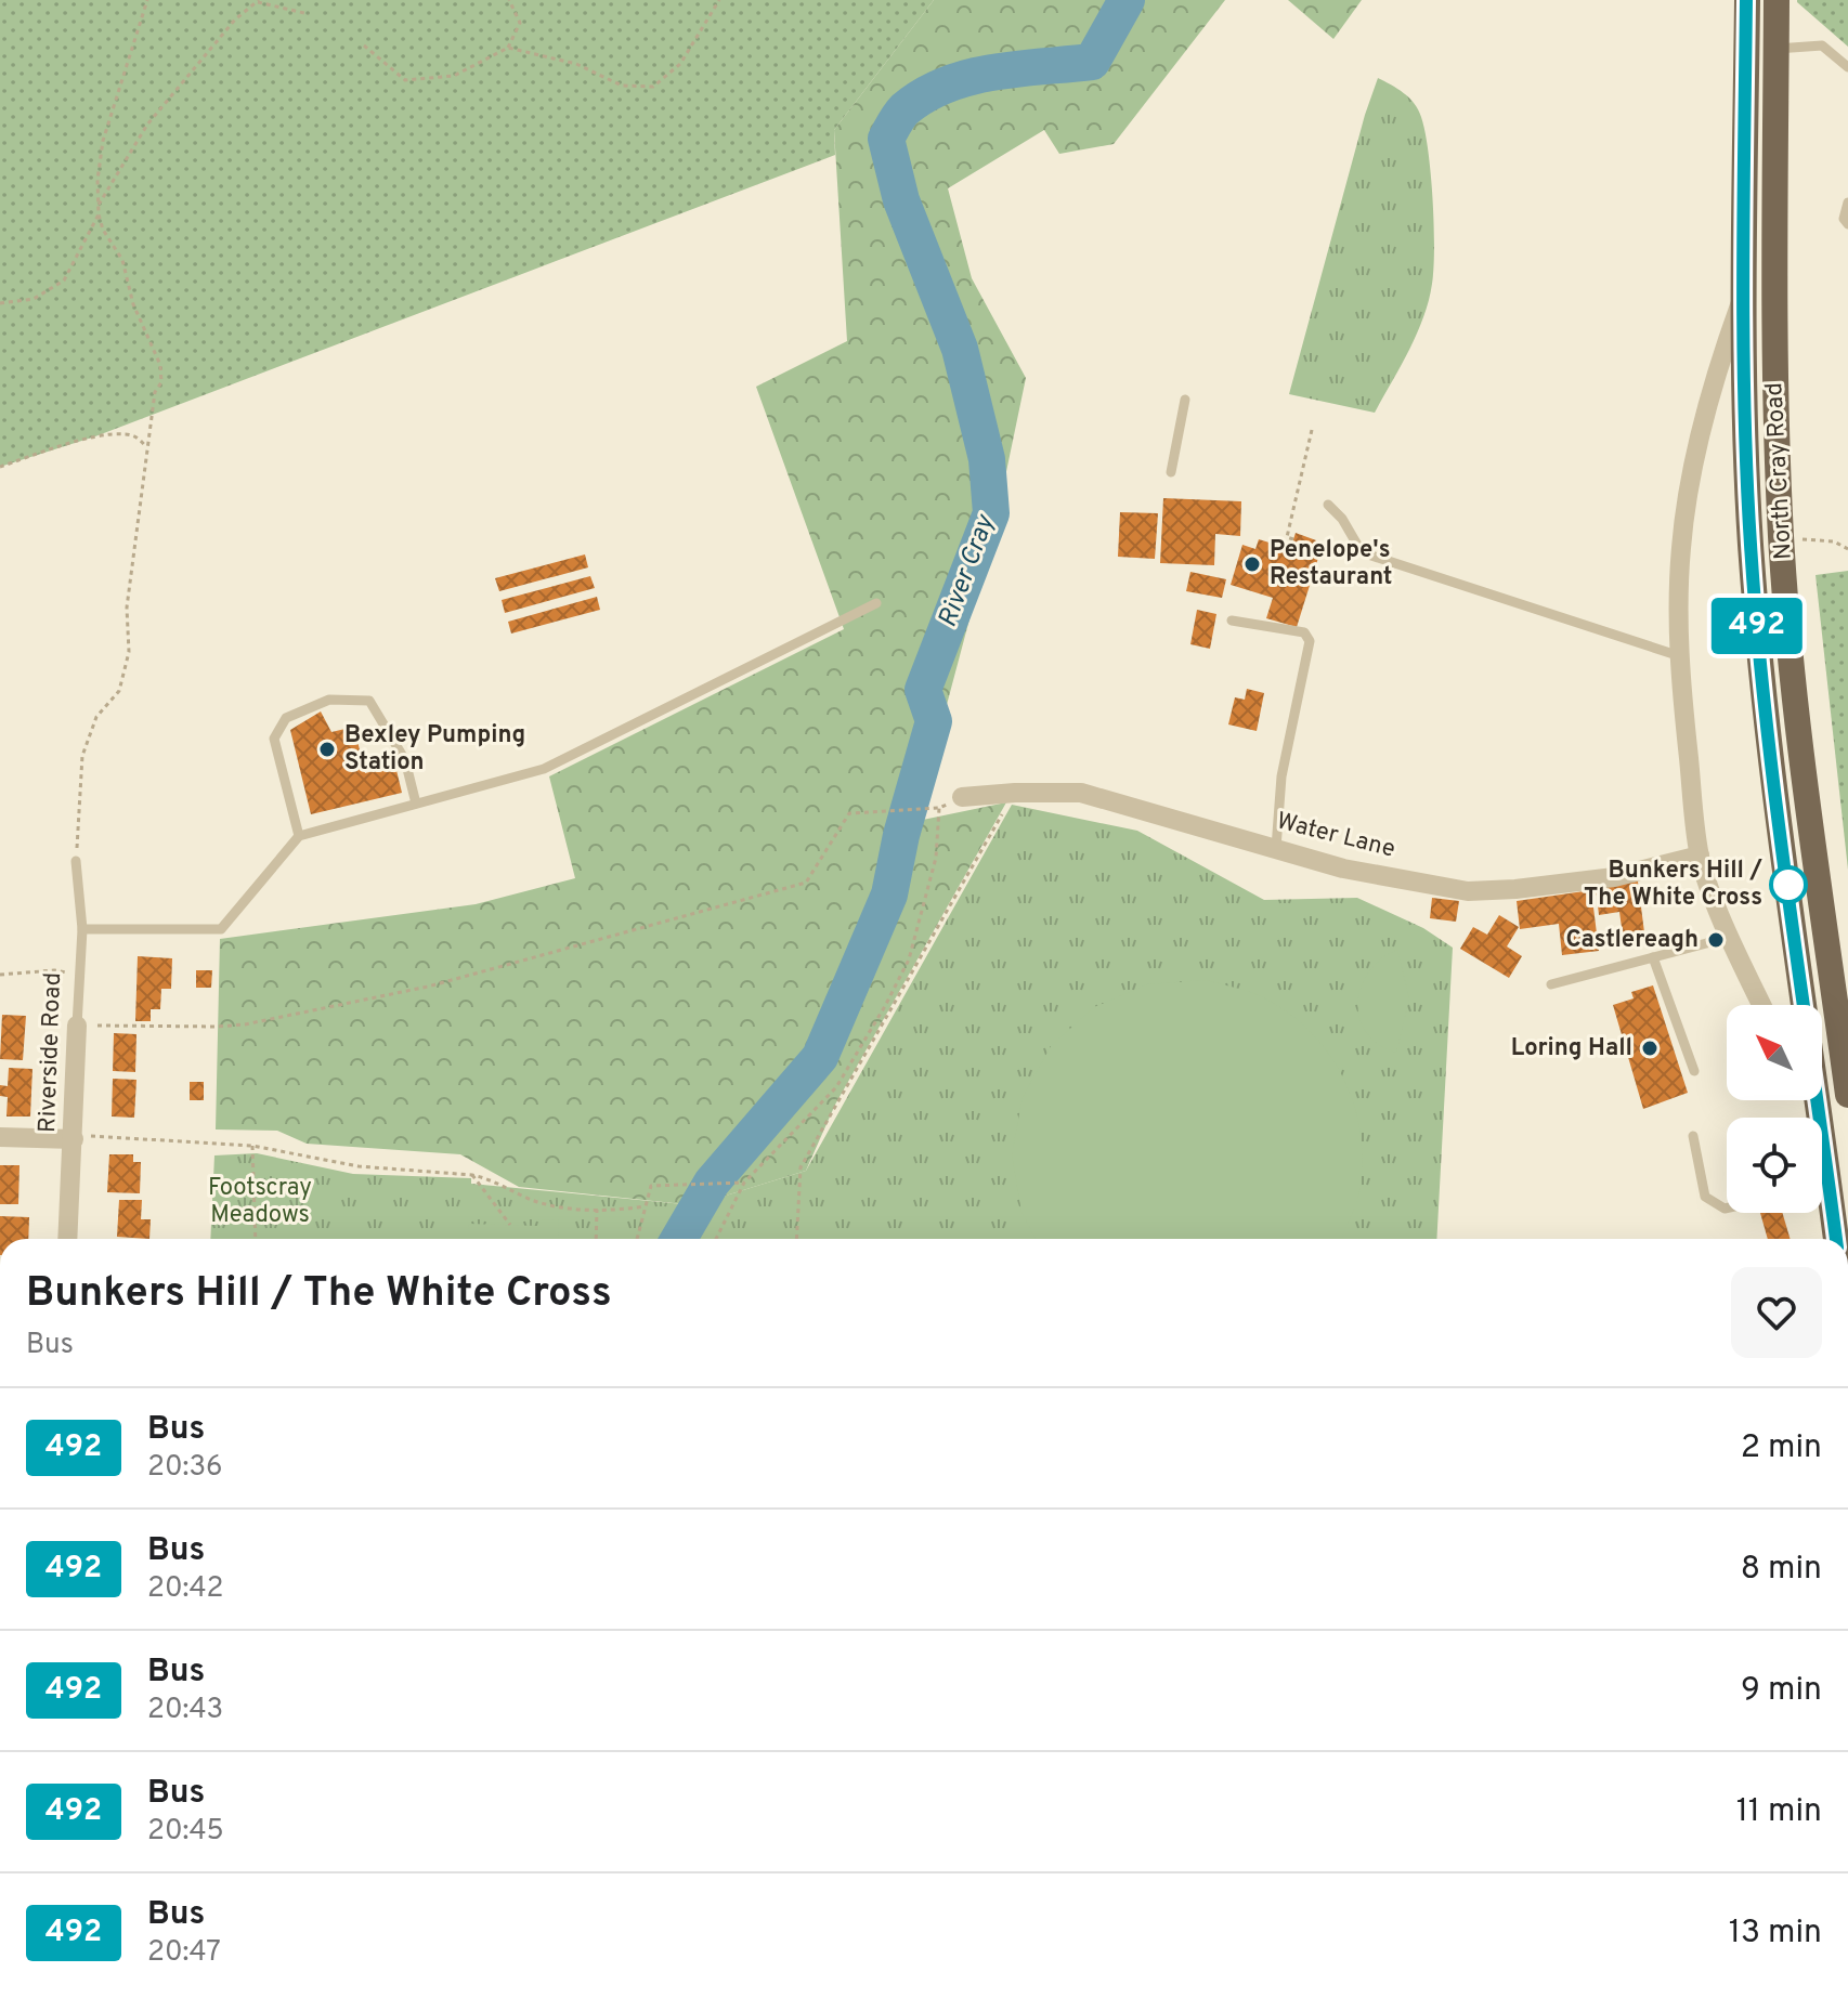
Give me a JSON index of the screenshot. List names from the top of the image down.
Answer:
{
  "streets": {
    "main road": ["North Cray Road"],
    "street": ["Water Lane", "Riverside Road"]
  },
  "water": ["River Cray"],
  "parks": ["Footscray Meadows"],
  "places": [
    "Penelope's Restaurant",
    "Bexley Pumping Station",
    "Bunkers Hill / The White Cross",
    "Castlereagh",
    "Loring Hall"
  ],
  "lines": ["bus line 492"],
  "north": "top left",
  "page": {
    "on_map": "492",
    "heading": ["Bunkers Hill / The White Cross", "Bus"],
    "list": [
      {
        "mark": "492",
        "name": "Bus",
        "note": "20:36",
        "value": "2 min"
      },
      {
        "mark": "492",
        "name": "Bus",
        "note": "20:42",
        "value": "8 min"
      },
      {
        "mark": "492",
        "name": "Bus",
        "note": "20:43",
        "value": "9 min"
      },
      {
        "mark": "492",
        "name": "Bus",
        "note": "20:45",
        "value": "11 min"
      },
      {
        "mark": "492",
        "name": "Bus",
        "note": "20:47",
        "value": "13 min"
      }
    ]
  }
}
